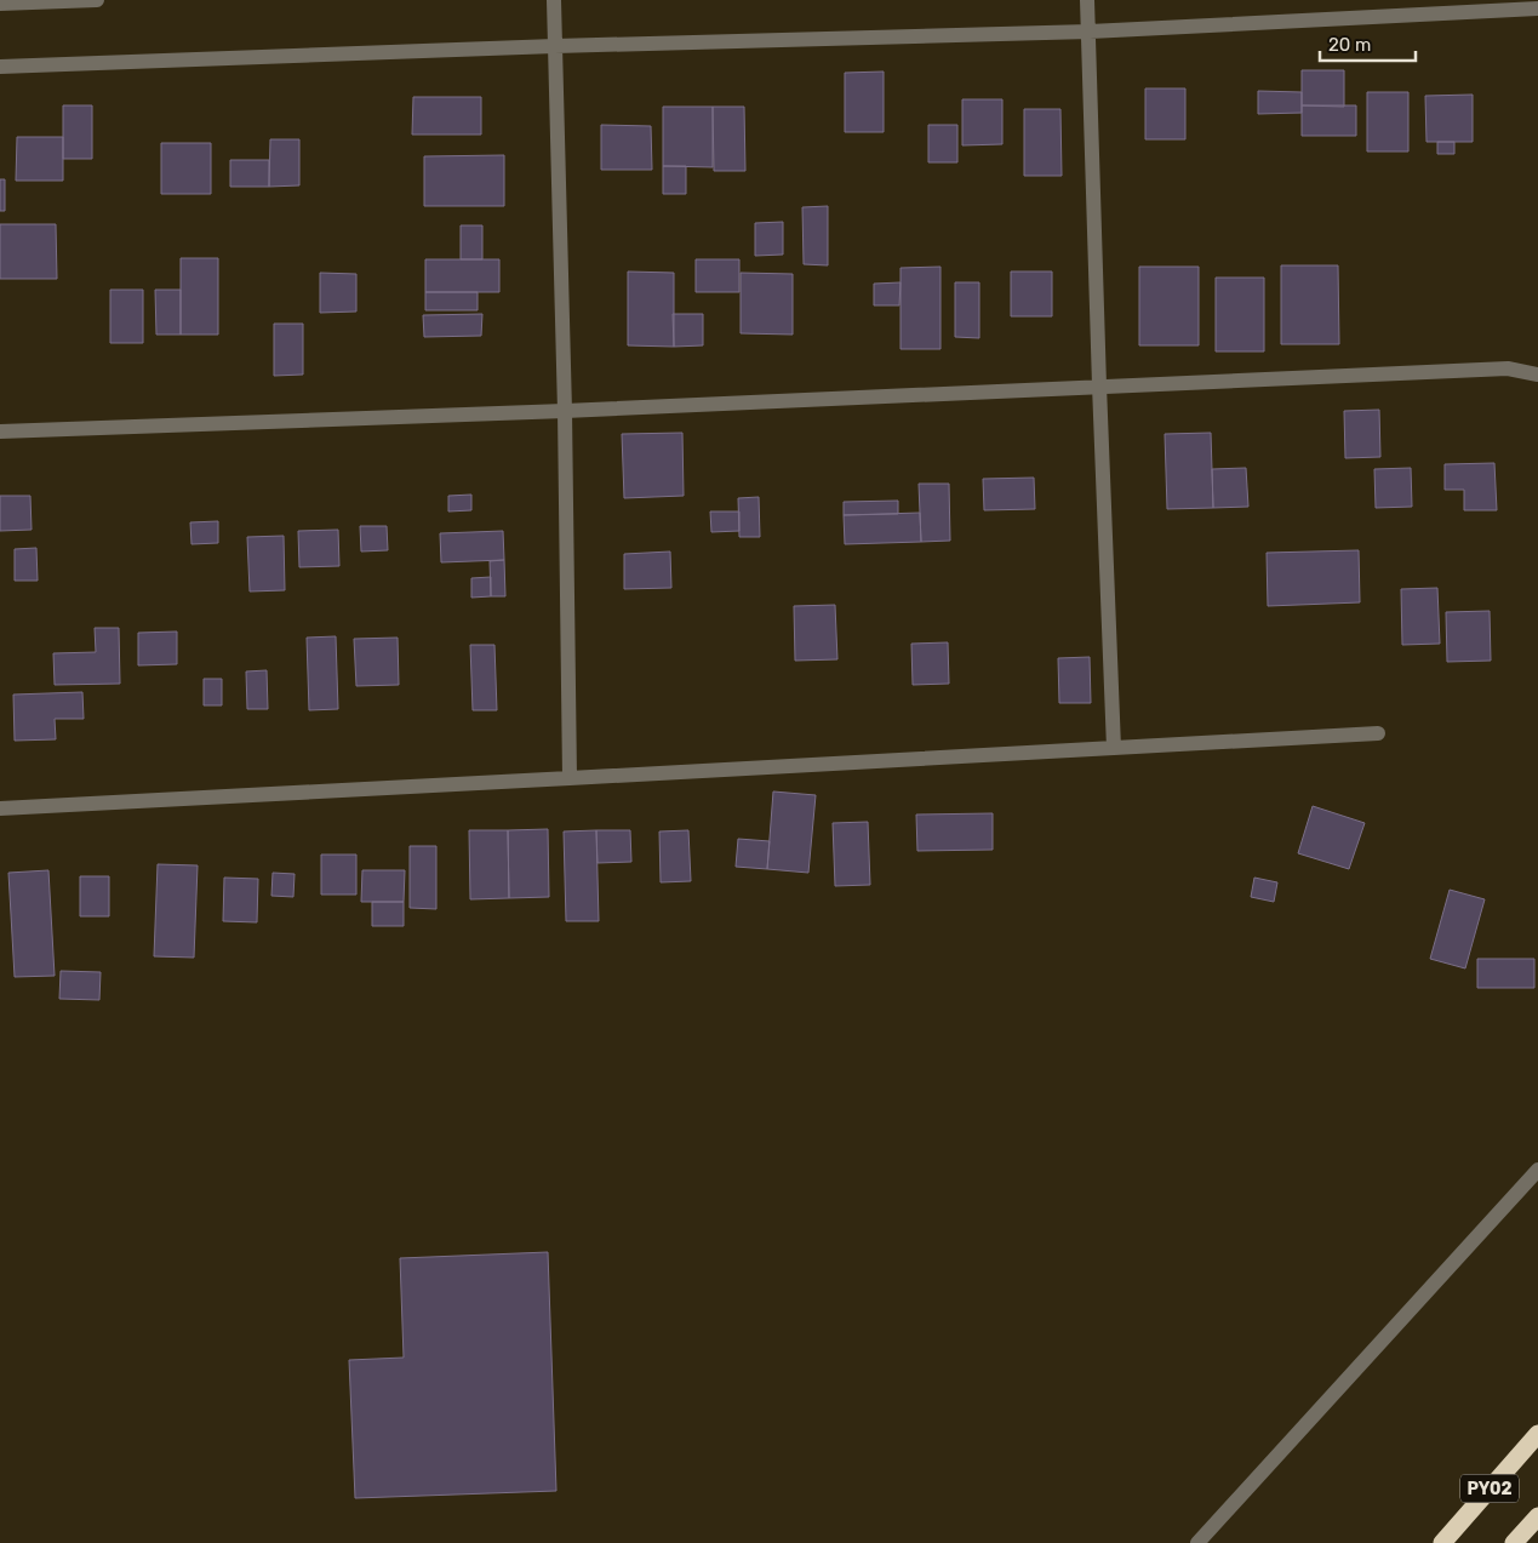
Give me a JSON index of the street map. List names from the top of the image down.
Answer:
{
  "streets": {
    "highway": ["PY02"]
  },
  "scale_bar": "20 m"
}
